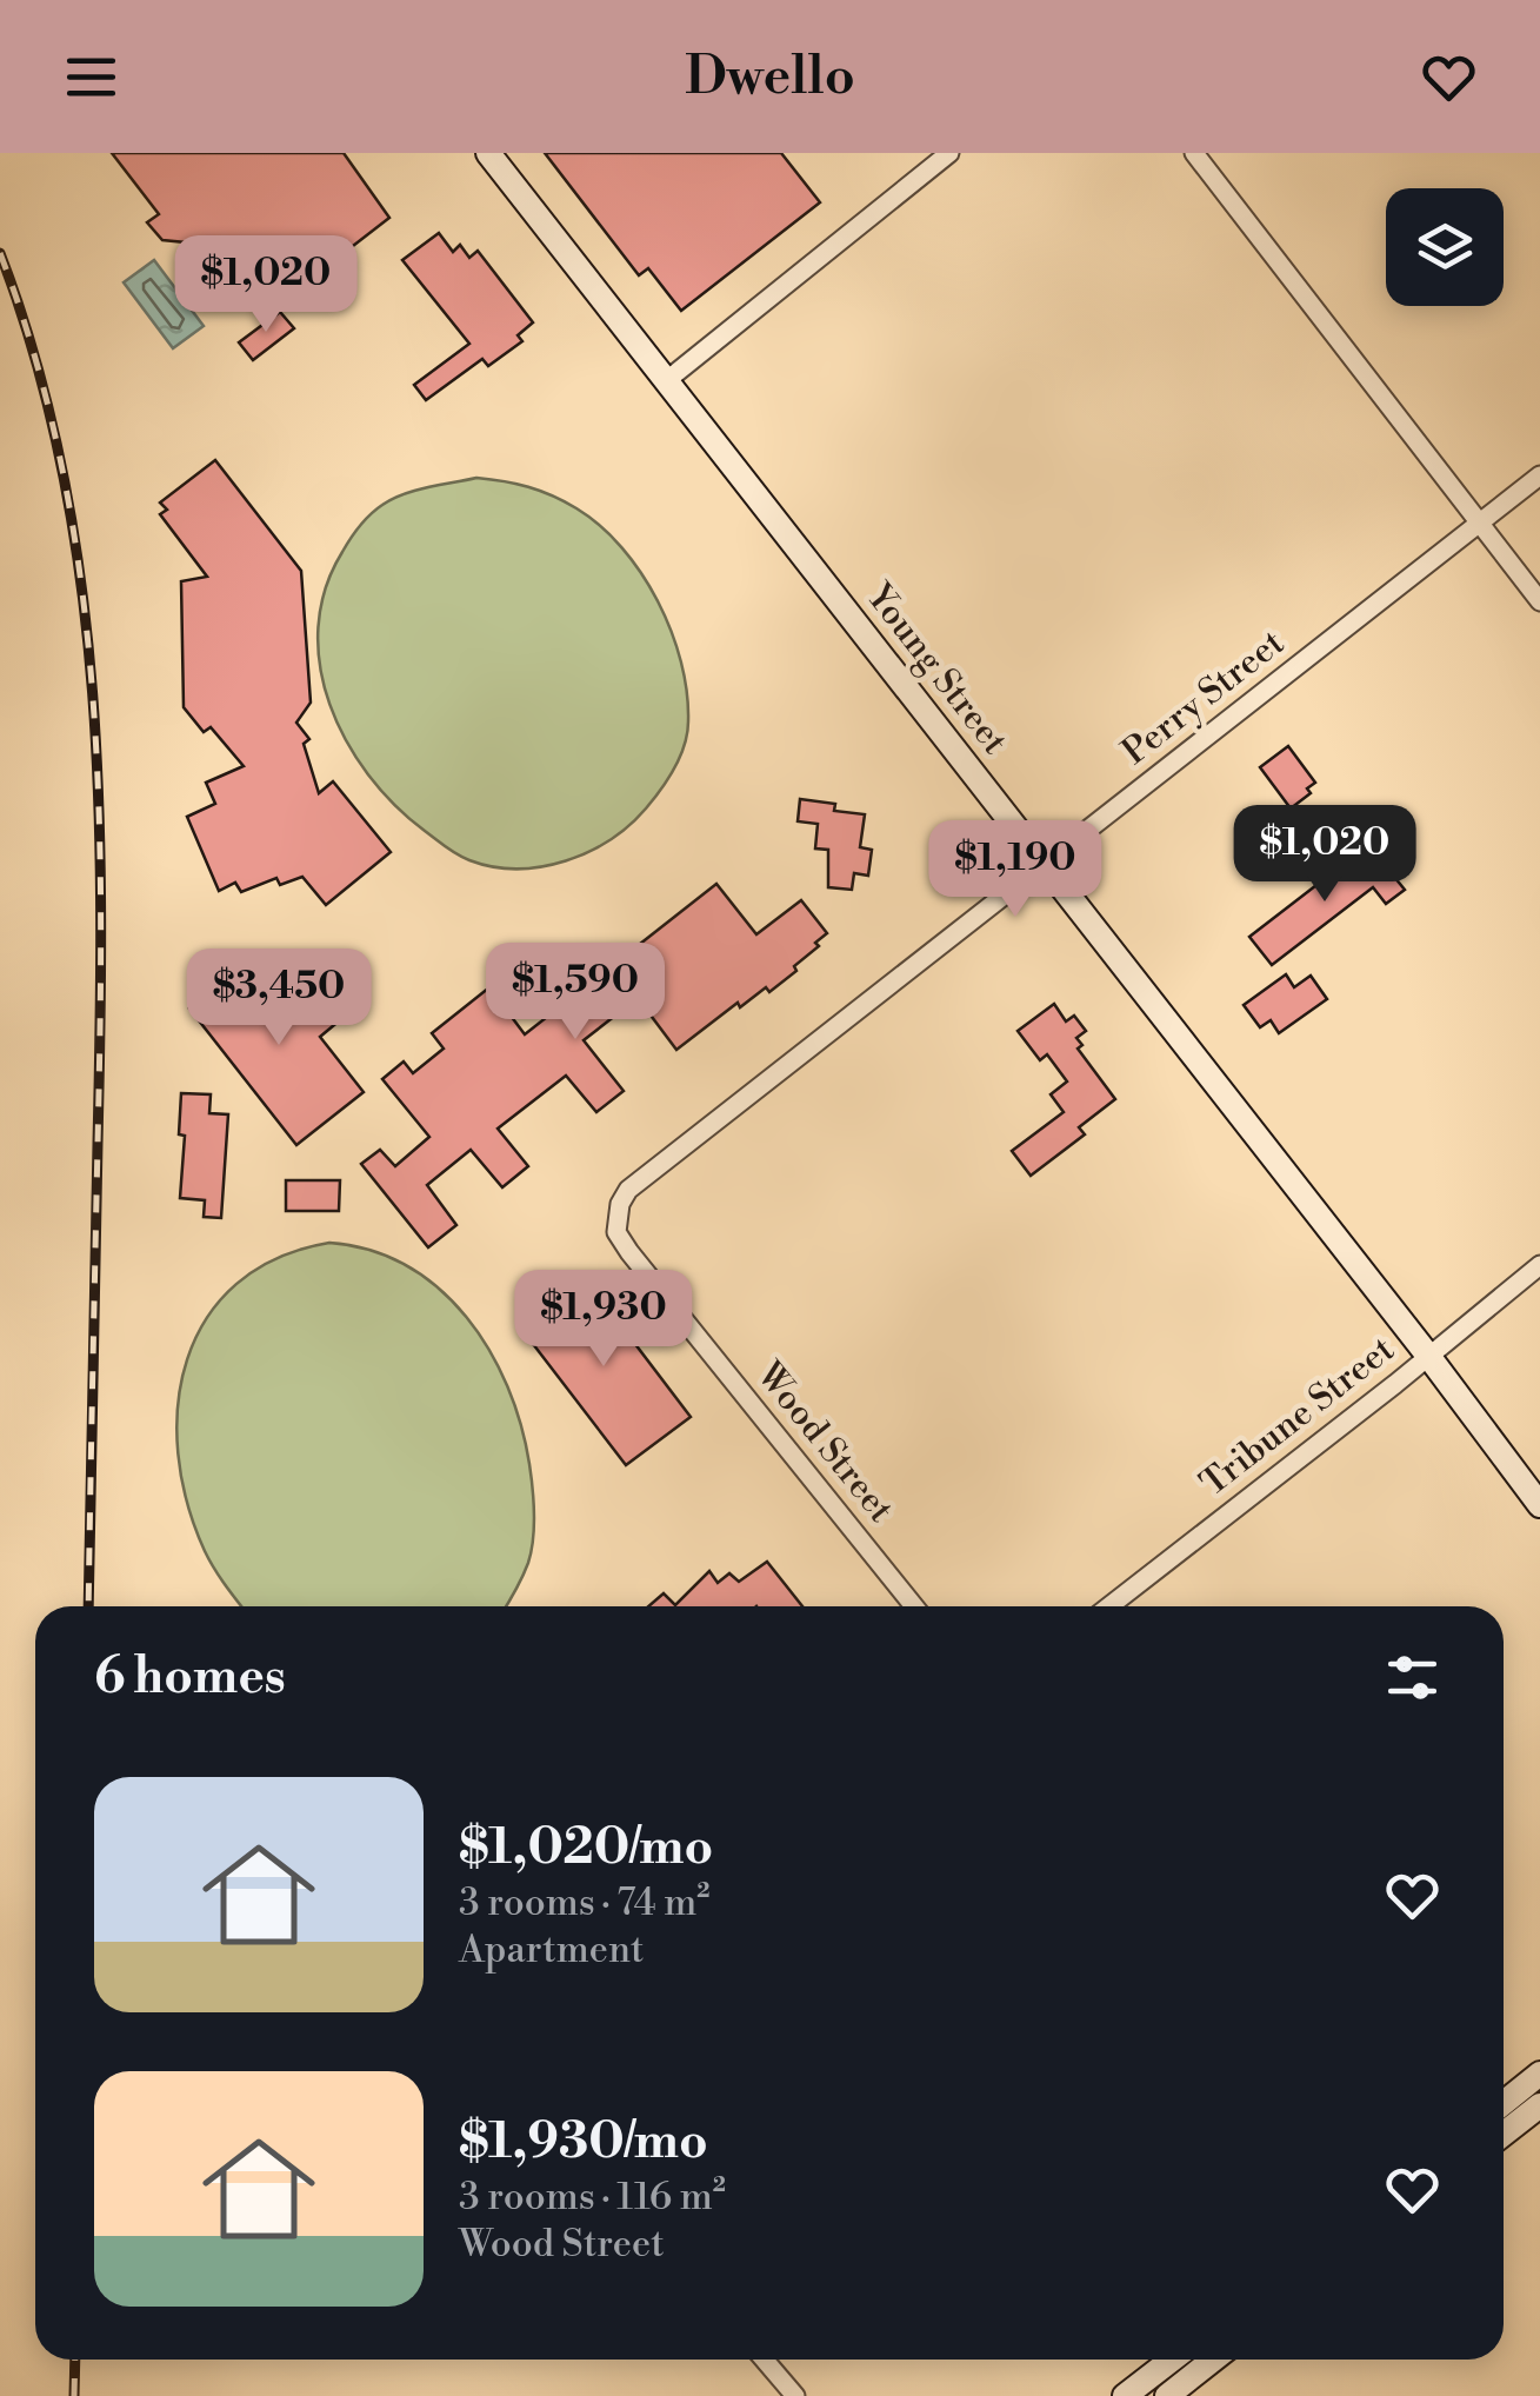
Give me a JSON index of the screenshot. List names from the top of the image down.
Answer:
{
  "streets": {
    "main road": ["Young Street"],
    "street": ["Perry Street", "Tribune Street", "Wood Street"]
  },
  "crossings": [
    ["Young Street", "Perry Street"],
    ["Young Street", "Tribune Street"],
    ["Perry Street", "Wood Street"]
  ],
  "page": {
    "header": "Dwello",
    "price": [
      "$1,020",
      "$1,020",
      "$1,190",
      "$1,590",
      "$3,450",
      "$1,930"
    ],
    "heading": "6 homes",
    "list": [
      {
        "name": "$1,020/mo",
        "note": "3 rooms · 74 m² · Apartment"
      },
      {
        "name": "$1,930/mo",
        "note": "3 rooms · 116 m² · Wood Street"
      }
    ]
  }
}
